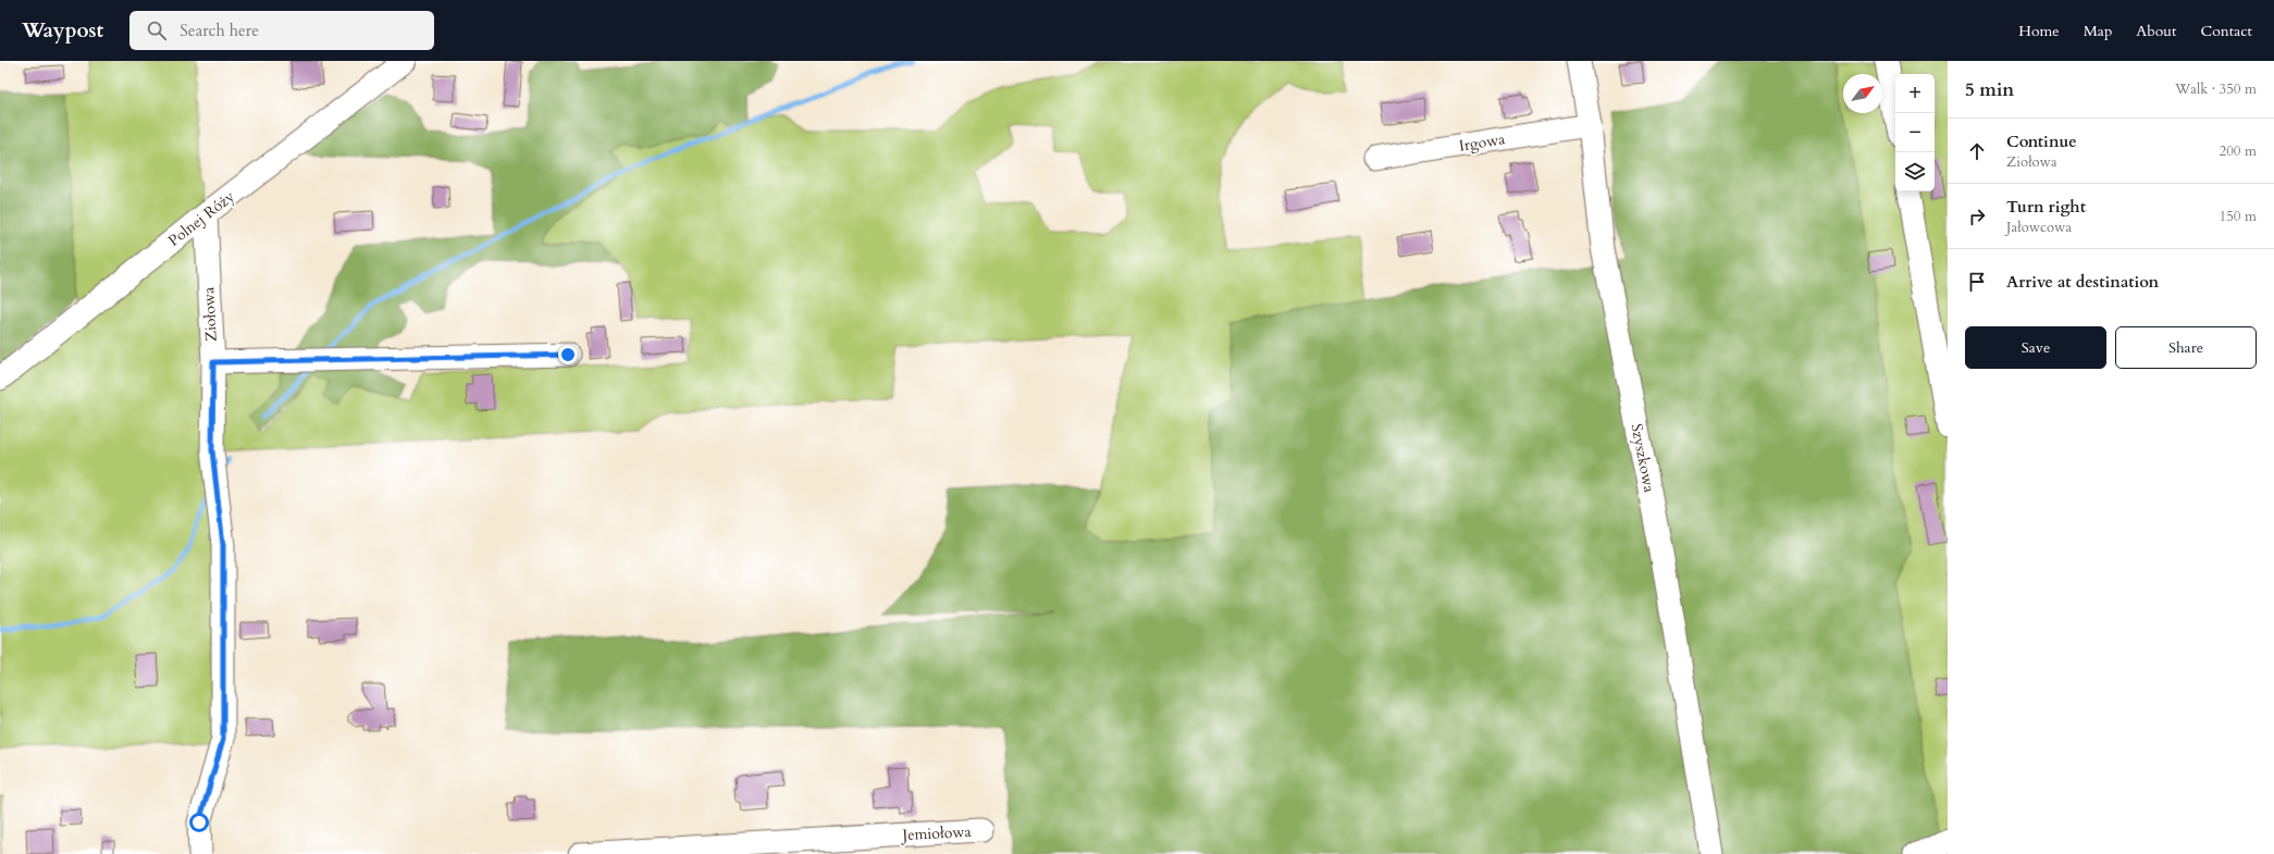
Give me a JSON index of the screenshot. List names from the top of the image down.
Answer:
{
  "streets": {
    "street": [
      "Irgowa",
      "Polnej Róży",
      "Ziołowa",
      "Szyszkowa",
      "Jemiołowa"
    ]
  },
  "crossings": [
    ["Irgowa", "Szyszkowa"],
    ["Polnej Róży", "Ziołowa"]
  ],
  "north": "top right",
  "page": {
    "header": "Waypost",
    "search": "Search here",
    "nav": [
      "Home",
      "Map",
      "About",
      "Contact"
    ],
    "heading": ["5 min", "Walk · 350 m"],
    "map_buttons": ["+", "−"],
    "list": [
      ["Continue", "Ziołowa", "200 m"],
      ["Turn right", "Jałowcowa", "150 m"],
      "Arrive at destination"
    ],
    "buttons": ["Save", "Share"]
  }
}
